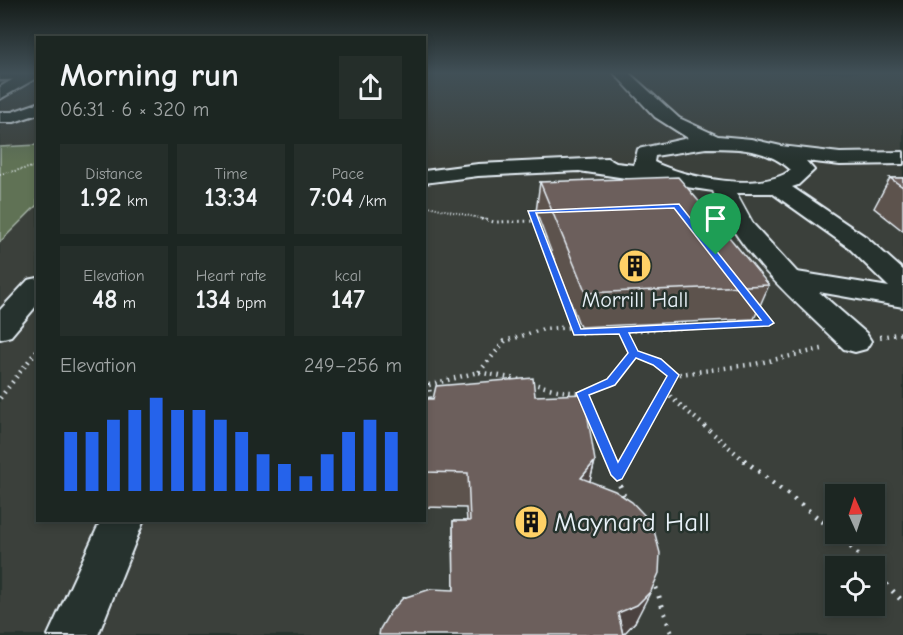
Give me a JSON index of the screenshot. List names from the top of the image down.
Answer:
{
  "places": {
    "building": ["Morrill Hall", "Maynard Hall"]
  },
  "north": "top",
  "page": {
    "heading": ["Morning run", "06:31 · 6 × 320 m"],
    "stats": [
      ["Distance", "1.92 km"],
      ["Time", "13:34"],
      ["Pace", "7:04 /km"],
      ["Elevation", "48 m"],
      ["Heart rate", "134 bpm"],
      ["kcal", "147"]
    ],
    "chart": ["Elevation", "249–256 m"]
  }
}
